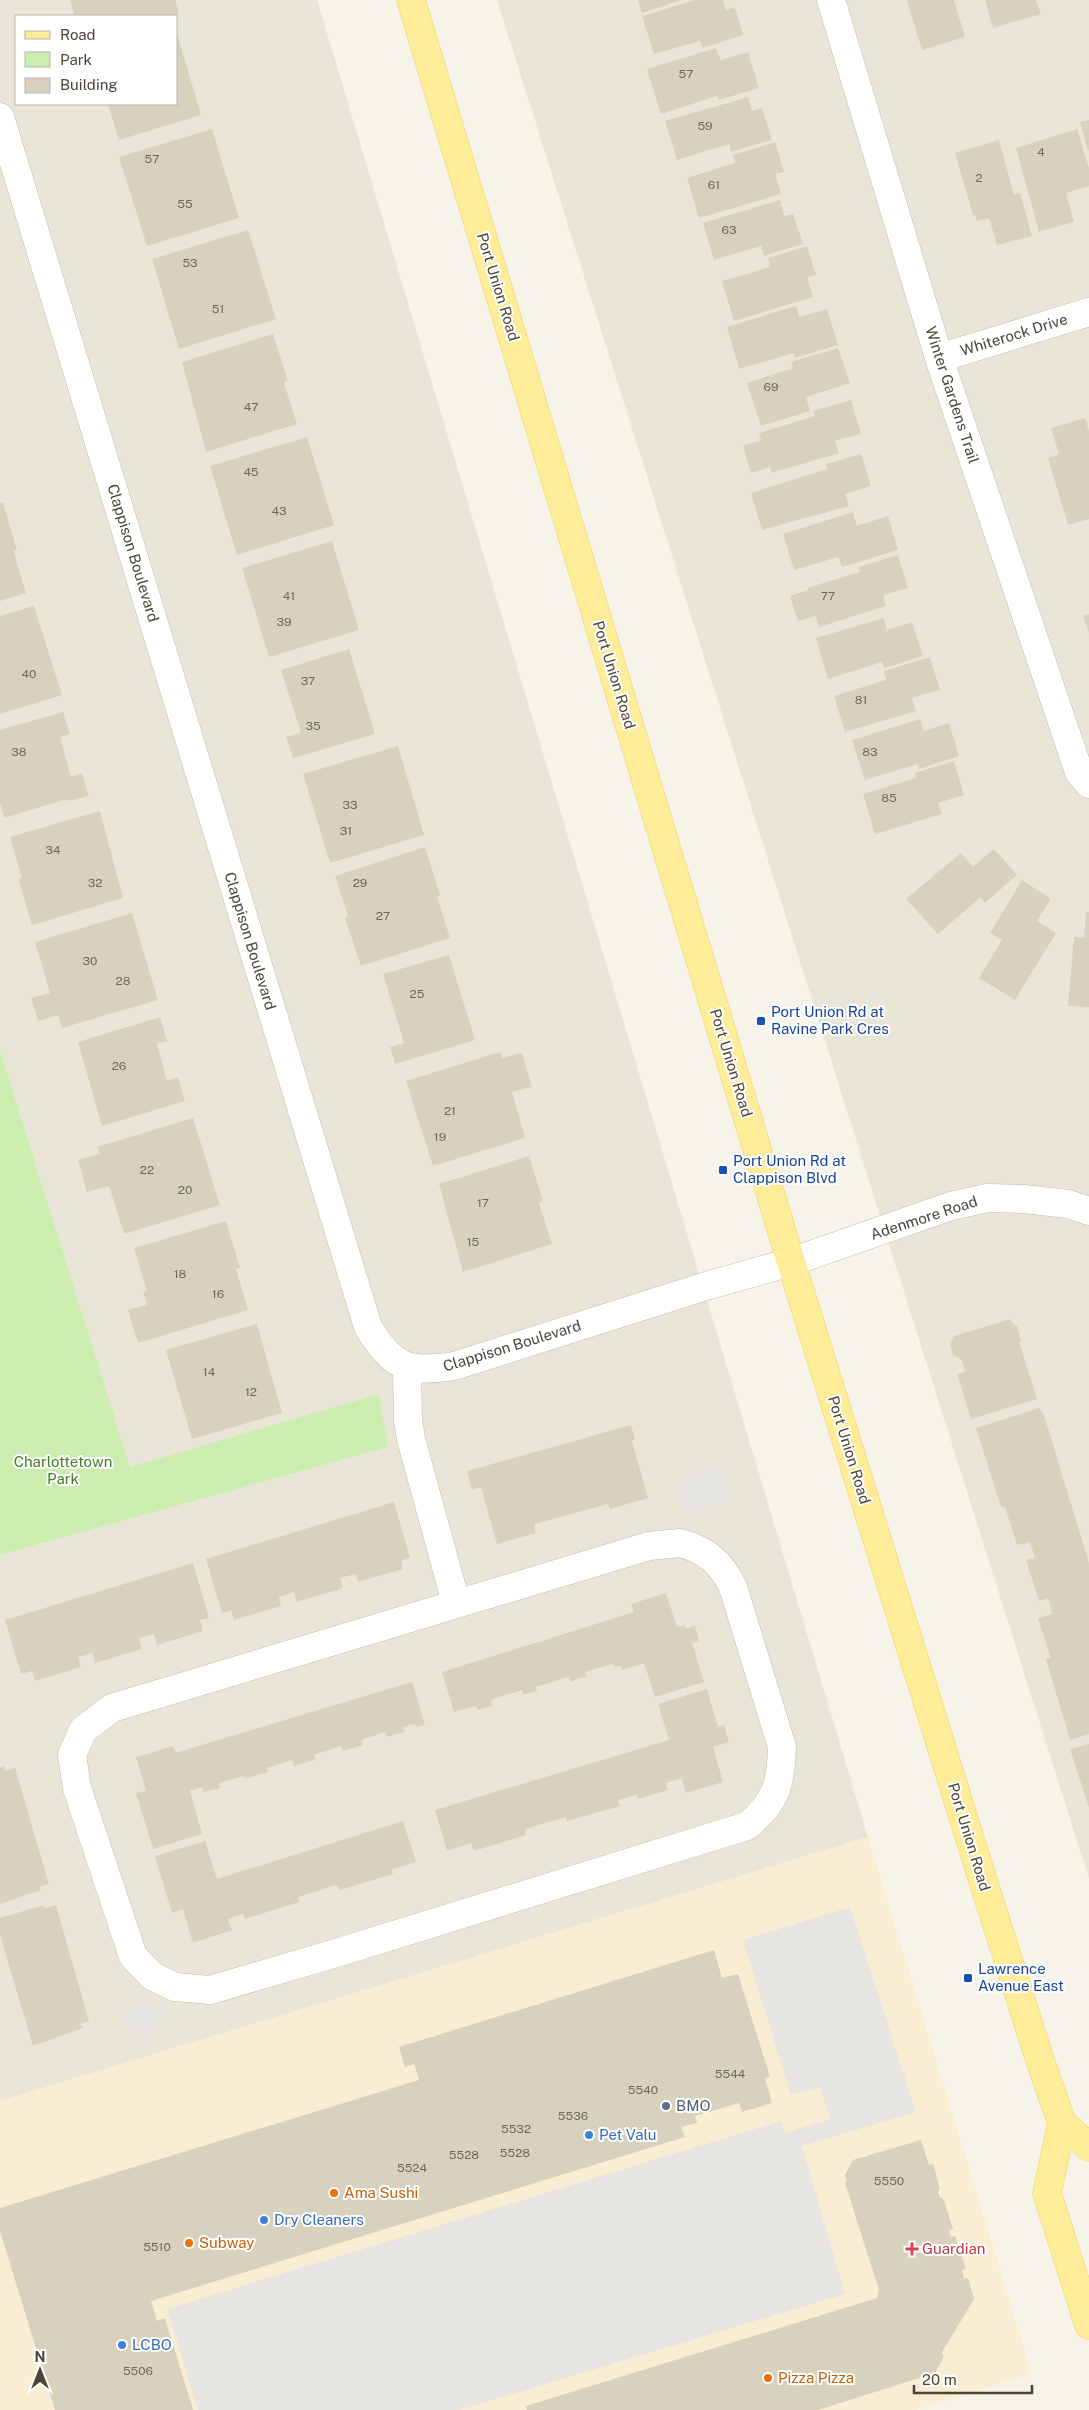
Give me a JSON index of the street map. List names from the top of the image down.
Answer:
{
  "streets": {
    "main road": ["Port Union Road"],
    "street": [
      "Whiterock Drive",
      "Winter Gardens Trail",
      "Clappison Boulevard",
      "Adenmore Road"
    ]
  },
  "crossings": [
    ["Port Union Road", "Clappison Boulevard"],
    ["Port Union Road", "Adenmore Road"],
    ["Whiterock Drive", "Winter Gardens Trail"],
    ["Clappison Boulevard", "Adenmore Road"]
  ],
  "parks": ["Charlottetown Park"],
  "places": {
    "transit": ["Port Union Rd at Ravine Park Cres", "Port Union Rd at Clappison Blvd", "Lawrence Avenue East"],
    "other": [
      "BMO",
      "Pet Valu",
      "Ama Sushi",
      "Dry Cleaners",
      "Subway",
      "LCBO",
      "Pizza Pizza"
    ],
    "health": ["Guardian"]
  },
  "house_numbers": [
    "57",
    "59",
    "4",
    "57",
    "2",
    "61",
    "55",
    "63",
    "53",
    "51",
    "69",
    "47",
    "45",
    "43",
    "41",
    "77",
    "39",
    "40",
    "37",
    "81",
    "35",
    "38",
    "83",
    "85",
    "33",
    "31",
    "34",
    "32",
    "29",
    "27",
    "30",
    "28",
    "25",
    "26",
    "21",
    "19",
    "22",
    "20",
    "17",
    "15",
    "18",
    "16",
    "14",
    "12",
    "5544",
    "5540",
    "5536",
    "5532",
    "5528",
    "5528",
    "5524",
    "5550",
    "5510",
    "5506"
  ],
  "legend": ["Road", "Park", "Building"],
  "scale_bar": "20 m",
  "north": "top"
}
